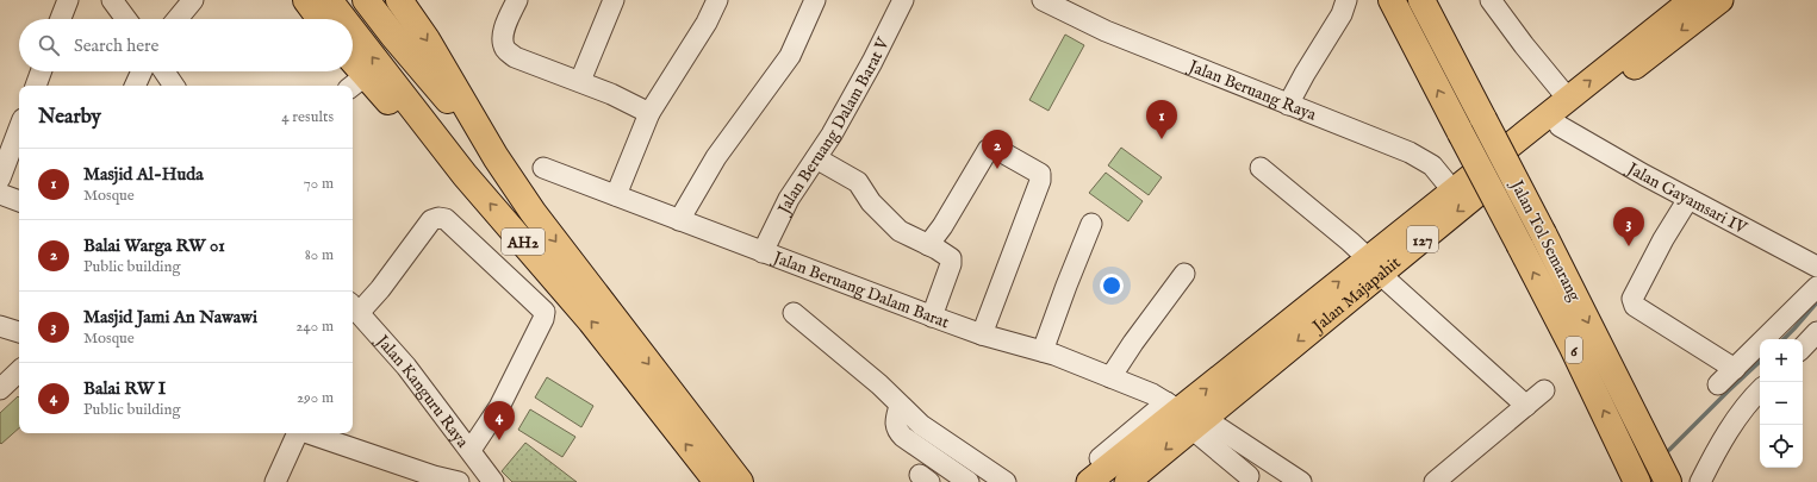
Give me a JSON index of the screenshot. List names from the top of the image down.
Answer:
{
  "streets": {
    "highway": ["Jalan Tol Semarang", "AH2", "6"],
    "main road": ["127", "Jalan Majapahit"],
    "street": [
      "Jalan Beruang Raya",
      "Jalan Beruang Dalam Barat V",
      "Jalan Gayamsari IV",
      "Jalan Beruang Dalam Barat",
      "Jalan Kanguru Raya"
    ]
  },
  "crossings": [
    ["Jalan Beruang Raya", "Jalan Majapahit"],
    ["Jalan Beruang Dalam Barat V", "Jalan Beruang Dalam Barat"],
    ["Jalan Gayamsari IV", "Jalan Majapahit"],
    ["Jalan Beruang Dalam Barat", "Jalan Majapahit"]
  ],
  "page": {
    "search": "Search here",
    "heading": ["Nearby", "4 results"],
    "pins": [
      "1",
      "2",
      "3",
      "4"
    ],
    "list": [
      {
        "mark": "1",
        "name": "Masjid Al-Huda",
        "note": "Mosque",
        "value": "70 m"
      },
      {
        "mark": "2",
        "name": "Balai Warga RW 01",
        "note": "Public building",
        "value": "80 m"
      },
      {
        "mark": "3",
        "name": "Masjid Jami An Nawawi",
        "note": "Mosque",
        "value": "240 m"
      },
      {
        "mark": "4",
        "name": "Balai RW I",
        "note": "Public building",
        "value": "290 m"
      }
    ],
    "map_buttons": ["+", "−"]
  }
}
